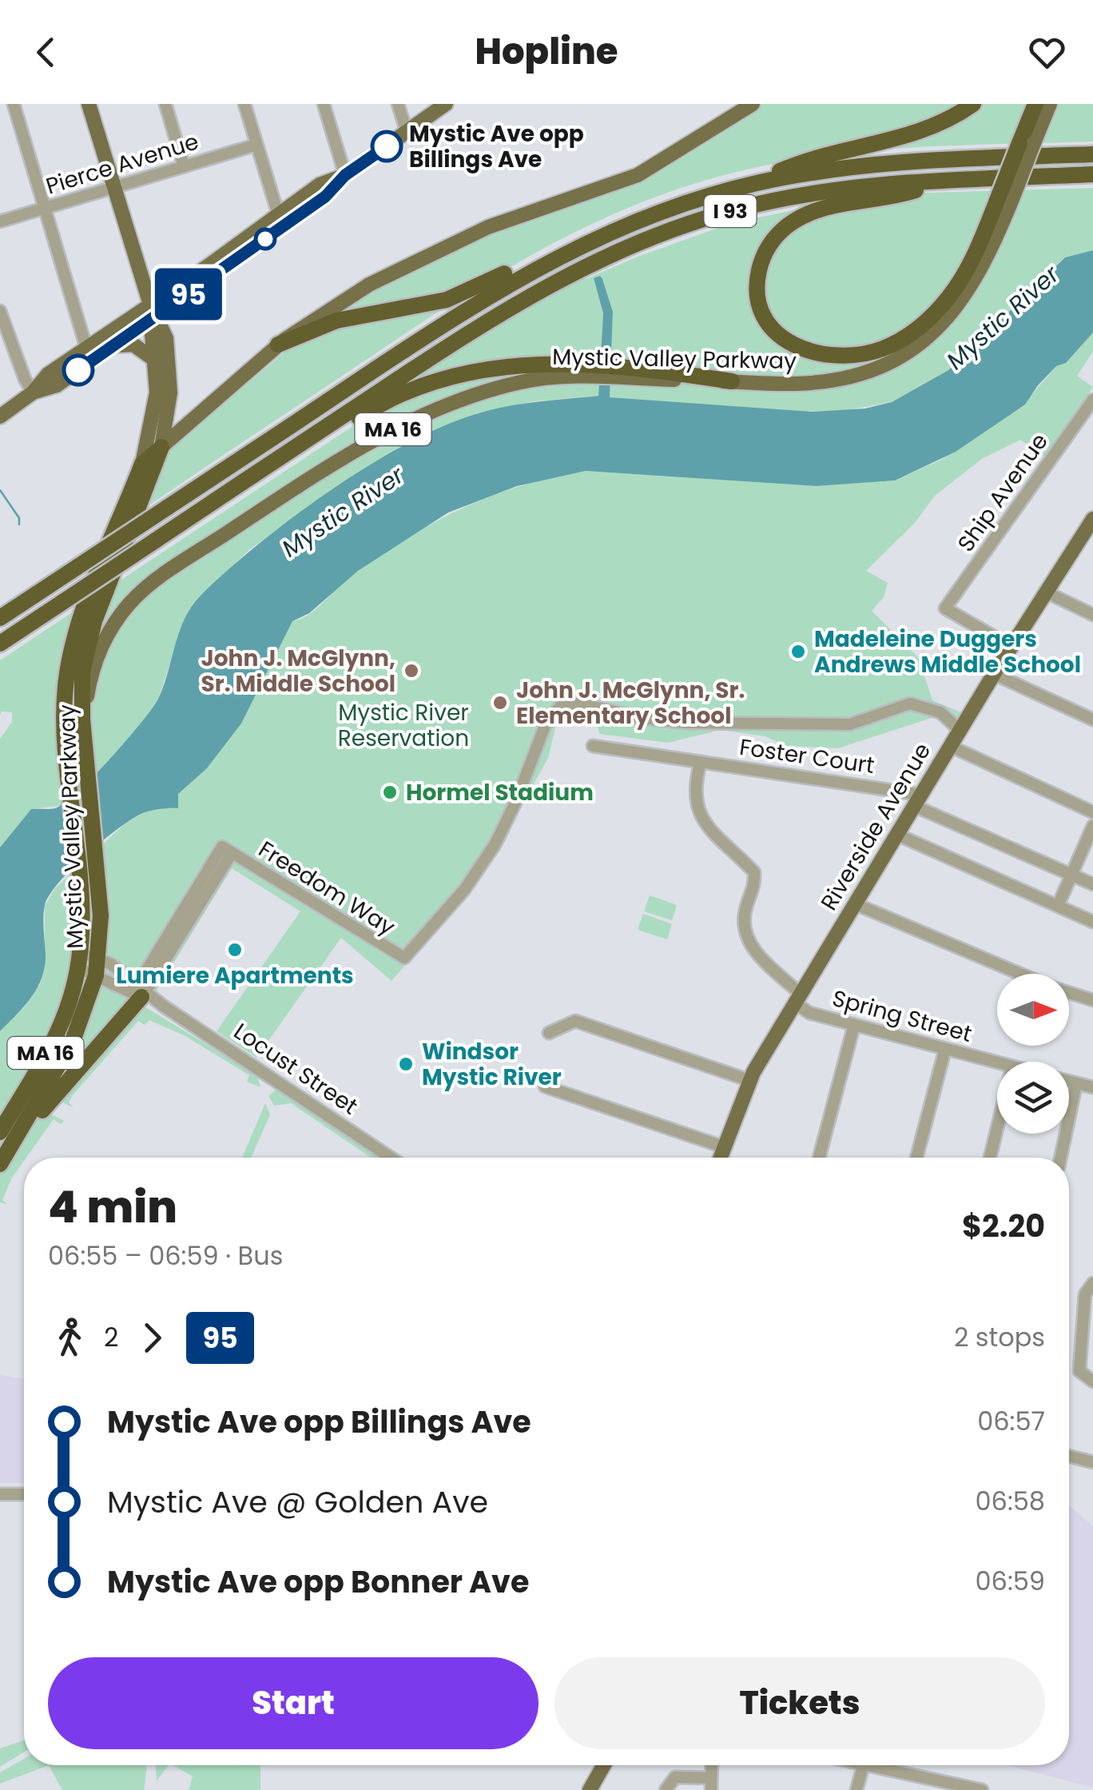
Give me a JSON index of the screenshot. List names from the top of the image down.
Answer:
{
  "streets": {
    "highway": ["I 93", "Mystic Valley Parkway", "MA 16"],
    "main road": ["Riverside Avenue"],
    "street": [
      "Pierce Avenue",
      "Ship Avenue",
      "Foster Court",
      "Freedom Way",
      "Spring Street",
      "Locust Street"
    ]
  },
  "crossings": [
    ["Mystic Valley Parkway", "Locust Street"],
    ["Ship Avenue", "Riverside Avenue"],
    ["Foster Court", "Riverside Avenue"],
    ["Riverside Avenue", "Freedom Way"],
    ["Riverside Avenue", "Spring Street"],
    ["Freedom Way", "Locust Street"]
  ],
  "water": ["Mystic River"],
  "parks": ["Mystic River Reservation"],
  "places": [
    "Mystic Ave opp Billings Ave",
    "Madeleine Duggers Andrews Middle School",
    "John J. McGlynn, Sr. Middle School",
    "John J. McGlynn, Sr. Elementary School",
    "Hormel Stadium",
    "Lumiere Apartments",
    "Windsor Mystic River"
  ],
  "lines": ["bus line 95"],
  "north": "right",
  "page": {
    "header": "Hopline",
    "on_map": "95",
    "heading": ["4 min", "06:55 – 06:59 · Bus", "$2.20"],
    "legs": ["2", "95", "2 stops"],
    "list": [
      {
        "name": "Mystic Ave opp Billings Ave",
        "value": "06:57"
      },
      {
        "name": "Mystic Ave @ Golden Ave",
        "value": "06:58"
      },
      {
        "name": "Mystic Ave opp Bonner Ave",
        "value": "06:59"
      }
    ],
    "buttons": ["Start", "Tickets"]
  }
}
